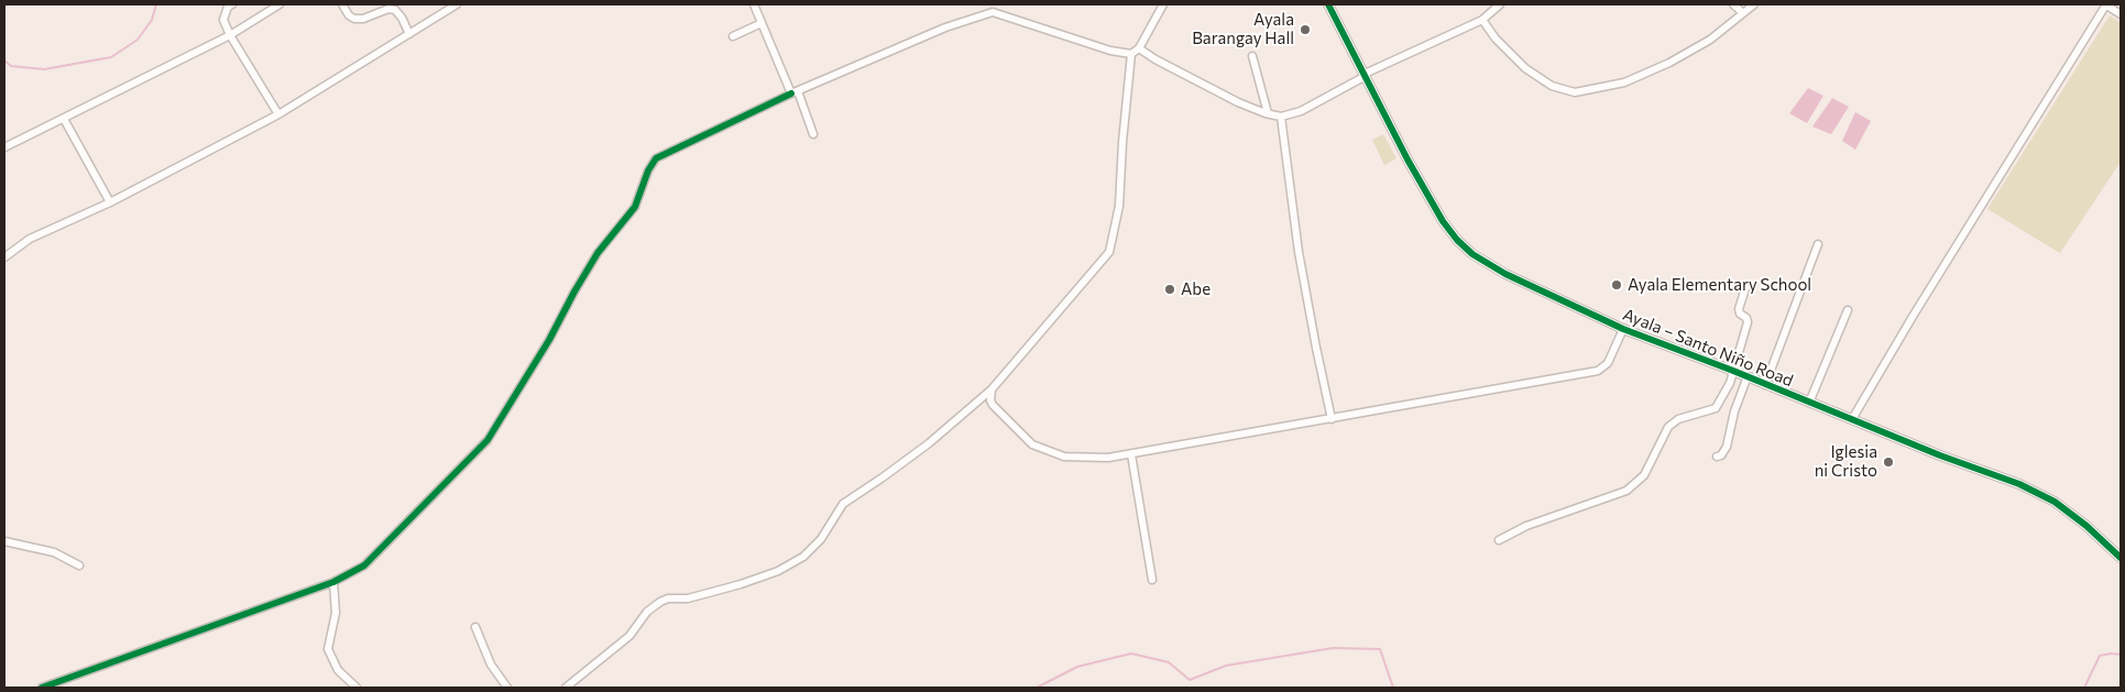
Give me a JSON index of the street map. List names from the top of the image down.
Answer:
{
  "streets": {
    "street": ["Ayala – Santo Niño Road"]
  },
  "places": [
    "Ayala Barangay Hall",
    "Ayala Elementary School",
    "Abe",
    "Iglesia ni Cristo"
  ]
}
